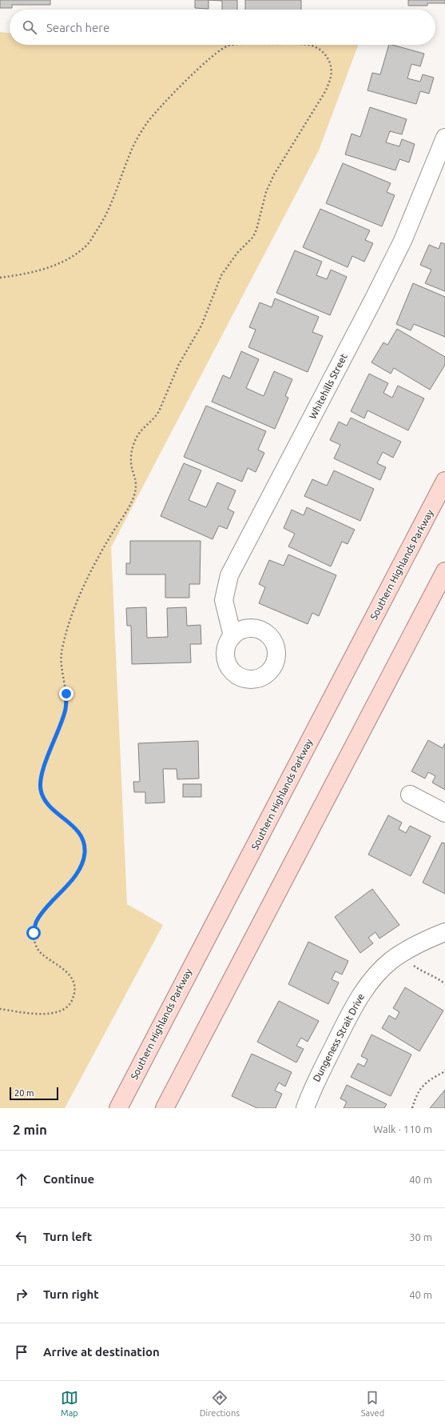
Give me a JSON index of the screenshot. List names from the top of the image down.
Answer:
{
  "streets": {
    "main road": ["Southern Highlands Parkway"],
    "street": ["Whitehills Street", "Dungeness Strait Drive"]
  },
  "scale_bar": "20 m",
  "page": {
    "search": "Search here",
    "scale": "20 m",
    "heading": ["2 min", "Walk · 110 m"],
    "list": [
      ["Continue", "40 m"],
      ["Turn left", "30 m"],
      ["Turn right", "40 m"],
      "Arrive at destination"
    ],
    "nav": ["Map", "Directions", "Saved"]
  }
}
